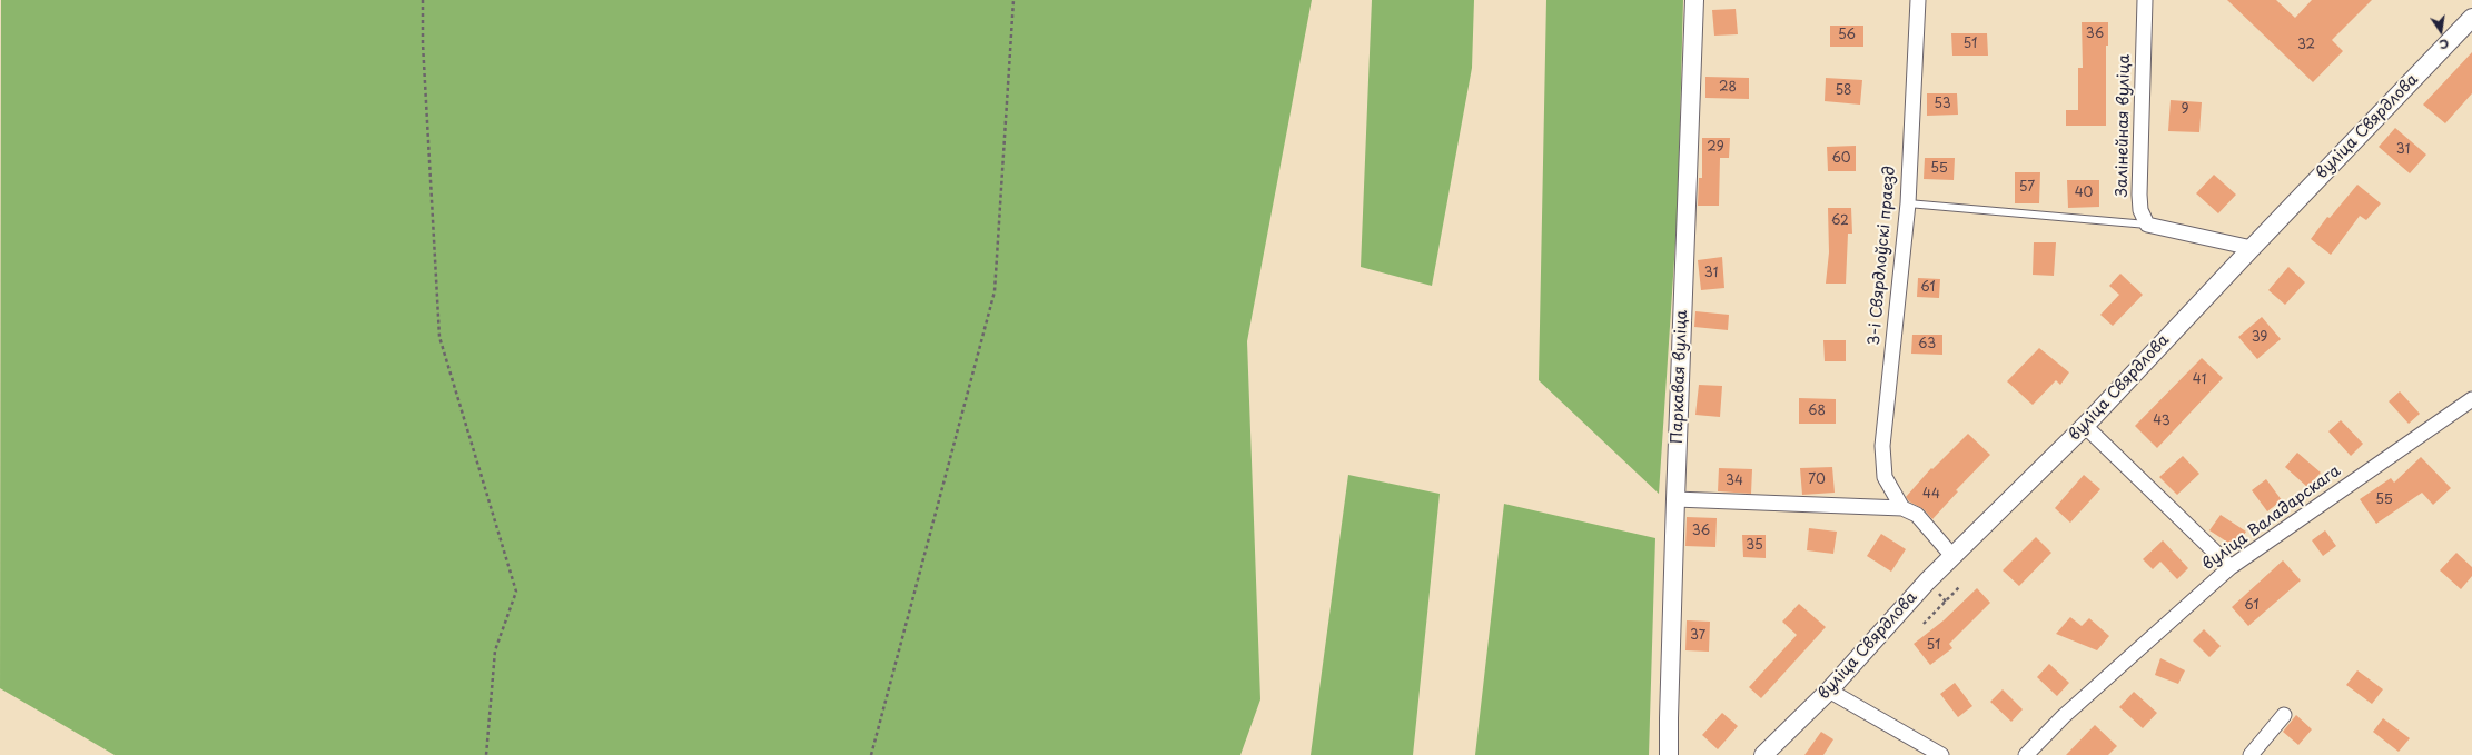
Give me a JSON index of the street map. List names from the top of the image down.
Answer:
{
  "streets": {
    "street": [
      "Залінейная вуліца",
      "вуліца Свярдлова",
      "3-і Свярдлоўскі праезд",
      "Паркавая вуліца",
      "вуліца Валадарскага"
    ]
  },
  "house_numbers": [
    "36",
    "56",
    "51",
    "32",
    "28",
    "58",
    "53",
    "9",
    "29",
    "31",
    "60",
    "55",
    "57",
    "40",
    "62",
    "31",
    "61",
    "39",
    "63",
    "41",
    "68",
    "43",
    "70",
    "34",
    "44",
    "55",
    "36",
    "35",
    "61",
    "37",
    "51"
  ],
  "north": "bottom"
}
